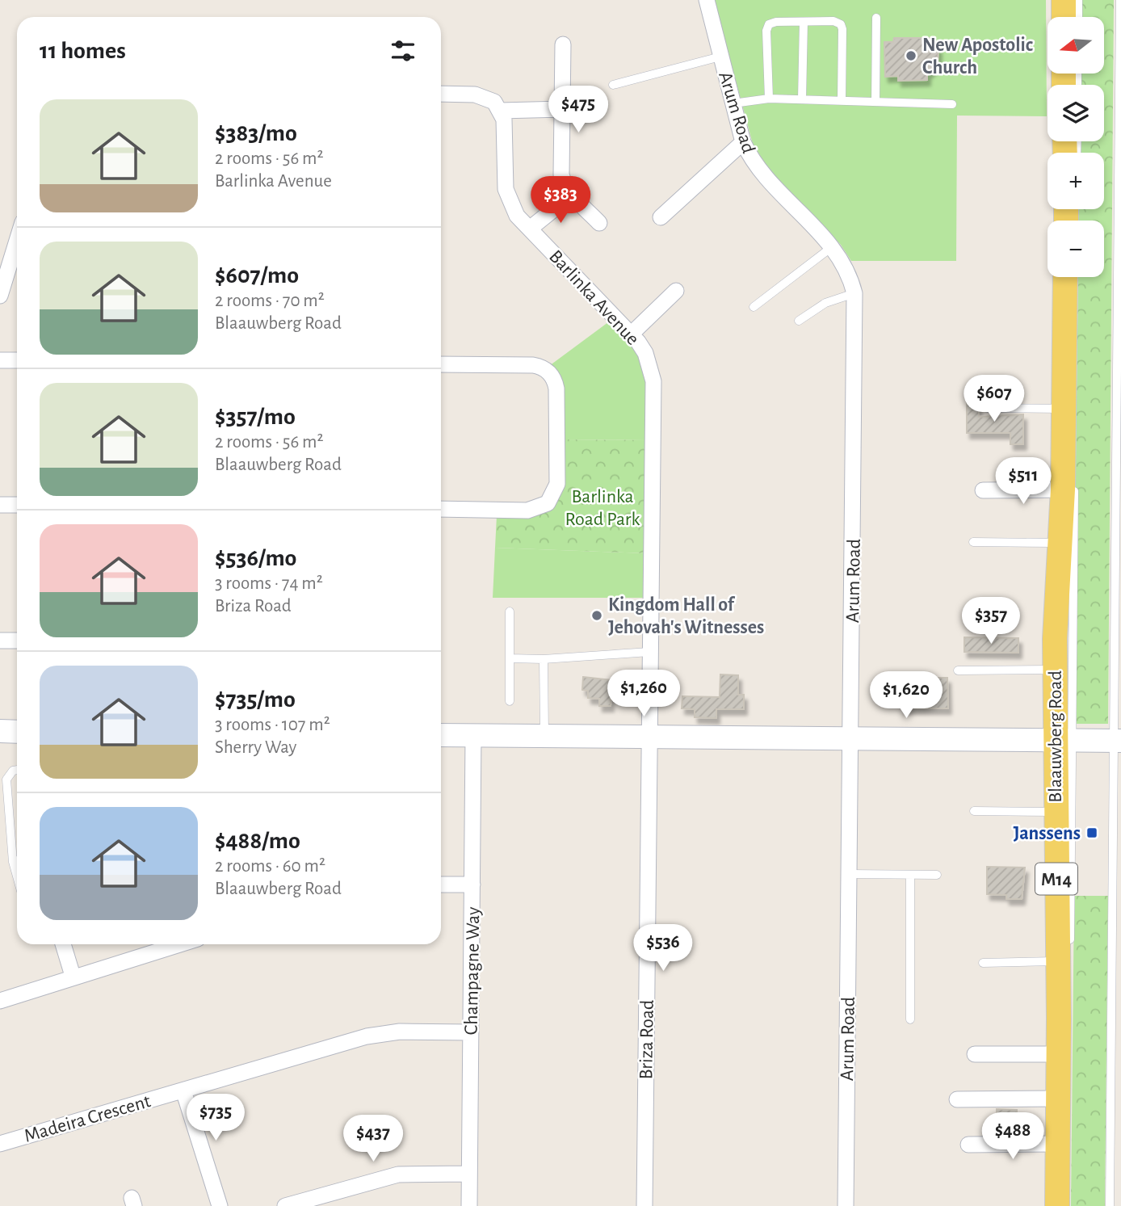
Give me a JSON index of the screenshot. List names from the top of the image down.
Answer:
{
  "streets": {
    "main road": ["Blaauwberg Road", "M14"],
    "street": [
      "Arum Road",
      "Barlinka Avenue",
      "Champagne Way",
      "Briza Road",
      "Madeira Crescent"
    ]
  },
  "crossings": [
    ["Barlinka Avenue", "Briza Road"],
    ["Champagne Way", "Madeira Crescent"]
  ],
  "parks": ["Barlinka Road Park"],
  "places": {
    "other": ["New Apostolic Church", "Kingdom Hall of Jehovah's Witnesses"],
    "transit": ["Janssens"]
  },
  "north": "left",
  "page": {
    "map_buttons": ["+", "−"],
    "heading": "11 homes",
    "list": [
      {
        "name": "$383/mo",
        "note": "2 rooms · 56 m² · Barlinka Avenue"
      },
      {
        "name": "$607/mo",
        "note": "2 rooms · 70 m² · Blaauwberg Road"
      },
      {
        "name": "$357/mo",
        "note": "2 rooms · 56 m² · Blaauwberg Road"
      },
      {
        "name": "$536/mo",
        "note": "3 rooms · 74 m² · Briza Road"
      },
      {
        "name": "$735/mo",
        "note": "3 rooms · 107 m² · Sherry Way"
      },
      {
        "name": "$488/mo",
        "note": "2 rooms · 60 m² · Blaauwberg Road"
      }
    ],
    "price": [
      "$475",
      "$383",
      "$607",
      "$511",
      "$357",
      "$1,260",
      "$1,620",
      "$536",
      "$735",
      "$488",
      "$437"
    ]
  }
}
